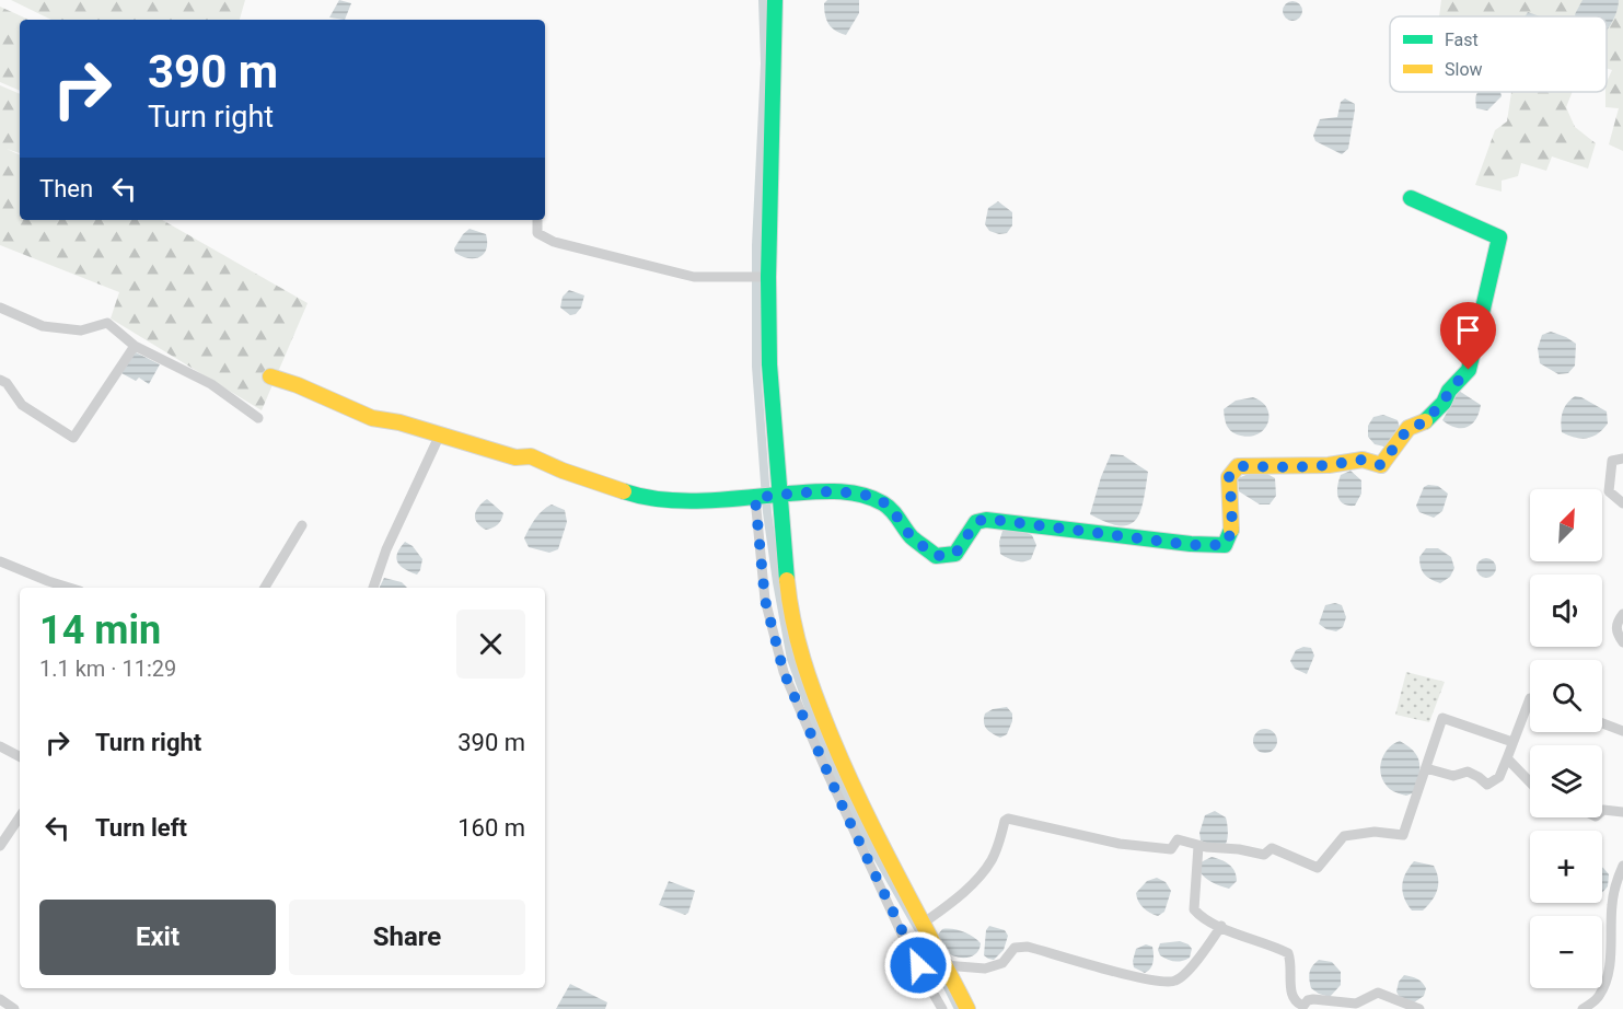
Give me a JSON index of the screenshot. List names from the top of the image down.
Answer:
{
  "legend": ["Fast", "Slow"],
  "north": "top right",
  "page": {
    "turn": ["390 m", "Turn right"],
    "then": "Then",
    "map_buttons": ["+", "−"],
    "heading": ["14 min", "1.1 km · 11:29"],
    "list": [
      {
        "name": "Turn right",
        "value": "390 m"
      },
      {
        "name": "Turn left",
        "value": "160 m"
      }
    ],
    "buttons": ["Exit", "Share"]
  }
}
